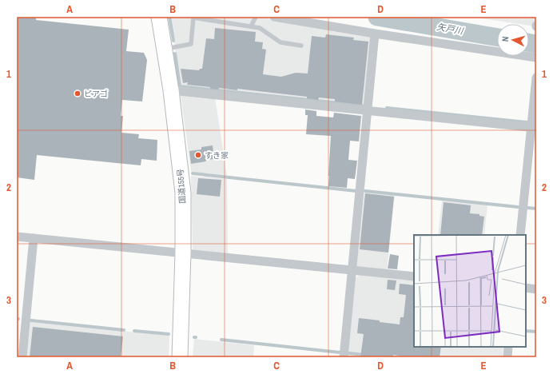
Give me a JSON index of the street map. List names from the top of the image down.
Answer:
{
  "streets": {
    "highway": ["国道155号"]
  },
  "water": ["矢戸川"],
  "places": ["ピアゴ", "すき家"],
  "north": "left",
  "grid": {
    "columns": [
      "A",
      "B",
      "C",
      "D",
      "E"
    ],
    "rows": ["1", "2", "3"]
  }
}
